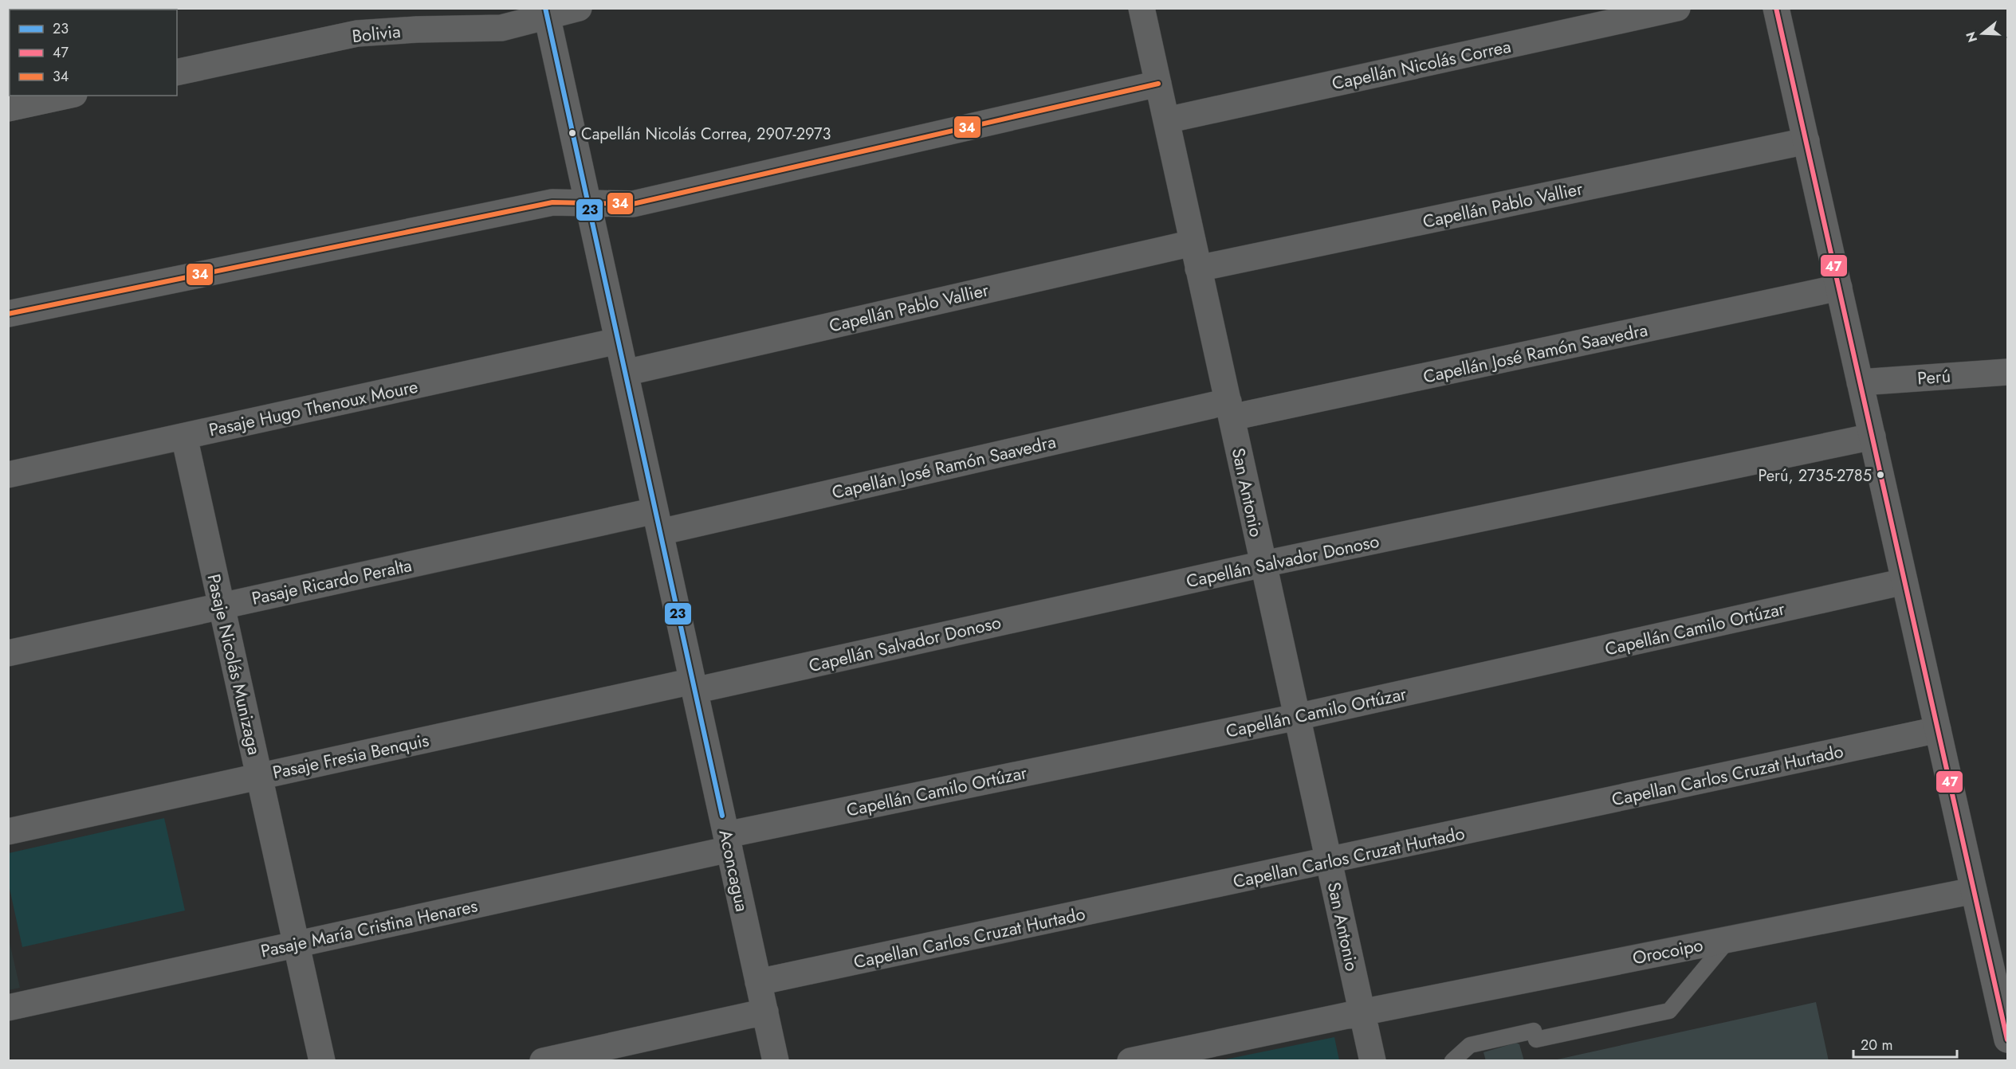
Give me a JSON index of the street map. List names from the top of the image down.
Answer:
{
  "streets": {
    "street": [
      "Bolivia",
      "Capellán Nicolás Correa",
      "Capellán Pablo Vallier",
      "Capellán José Ramón Saavedra",
      "Perú",
      "Pasaje Hugo Thenoux Moure",
      "San Antonio",
      "Capellán Salvador Donoso",
      "Pasaje Ricardo Peralta",
      "Capellán Camilo Ortúzar",
      "Pasaje Nicolás Munizaga",
      "Pasaje Fresia Benquis",
      "Capellan Carlos Cruzat Hurtado",
      "Aconcagua",
      "Pasaje María Cristina Henares",
      "Orocoipo"
    ]
  },
  "crossings": [
    ["Bolivia", "Aconcagua"],
    ["Capellán Nicolás Correa", "San Antonio"],
    ["Capellán Pablo Vallier", "San Antonio"],
    ["Capellán Pablo Vallier", "Aconcagua"],
    ["Capellán José Ramón Saavedra", "San Antonio"],
    ["Capellán José Ramón Saavedra", "Pasaje Ricardo Peralta"],
    ["Capellán José Ramón Saavedra", "Aconcagua"],
    ["Pasaje Hugo Thenoux Moure", "Pasaje Nicolás Munizaga"],
    ["Pasaje Hugo Thenoux Moure", "Aconcagua"],
    ["San Antonio", "Capellán Salvador Donoso"],
    ["San Antonio", "Capellán Camilo Ortúzar"],
    ["San Antonio", "Capellan Carlos Cruzat Hurtado"],
    ["San Antonio", "Orocoipo"],
    ["Capellán Salvador Donoso", "Pasaje Fresia Benquis"],
    ["Capellán Salvador Donoso", "Aconcagua"],
    ["Pasaje Ricardo Peralta", "Pasaje Nicolás Munizaga"],
    ["Pasaje Ricardo Peralta", "Aconcagua"],
    ["Capellán Camilo Ortúzar", "Aconcagua"],
    ["Capellán Camilo Ortúzar", "Pasaje María Cristina Henares"],
    ["Pasaje Nicolás Munizaga", "Pasaje Fresia Benquis"],
    ["Pasaje Nicolás Munizaga", "Pasaje María Cristina Henares"],
    ["Pasaje Fresia Benquis", "Aconcagua"],
    ["Capellan Carlos Cruzat Hurtado", "Aconcagua"],
    ["Aconcagua", "Pasaje María Cristina Henares"]
  ],
  "places": ["Capellán Nicolás Correa, 2907-2973", "Perú, 2735-2785"],
  "lines": ["transit line 23", "transit line 47", "transit line 34"],
  "legend": ["23", "47", "34"],
  "scale_bar": "20 m",
  "north": "left"
}
